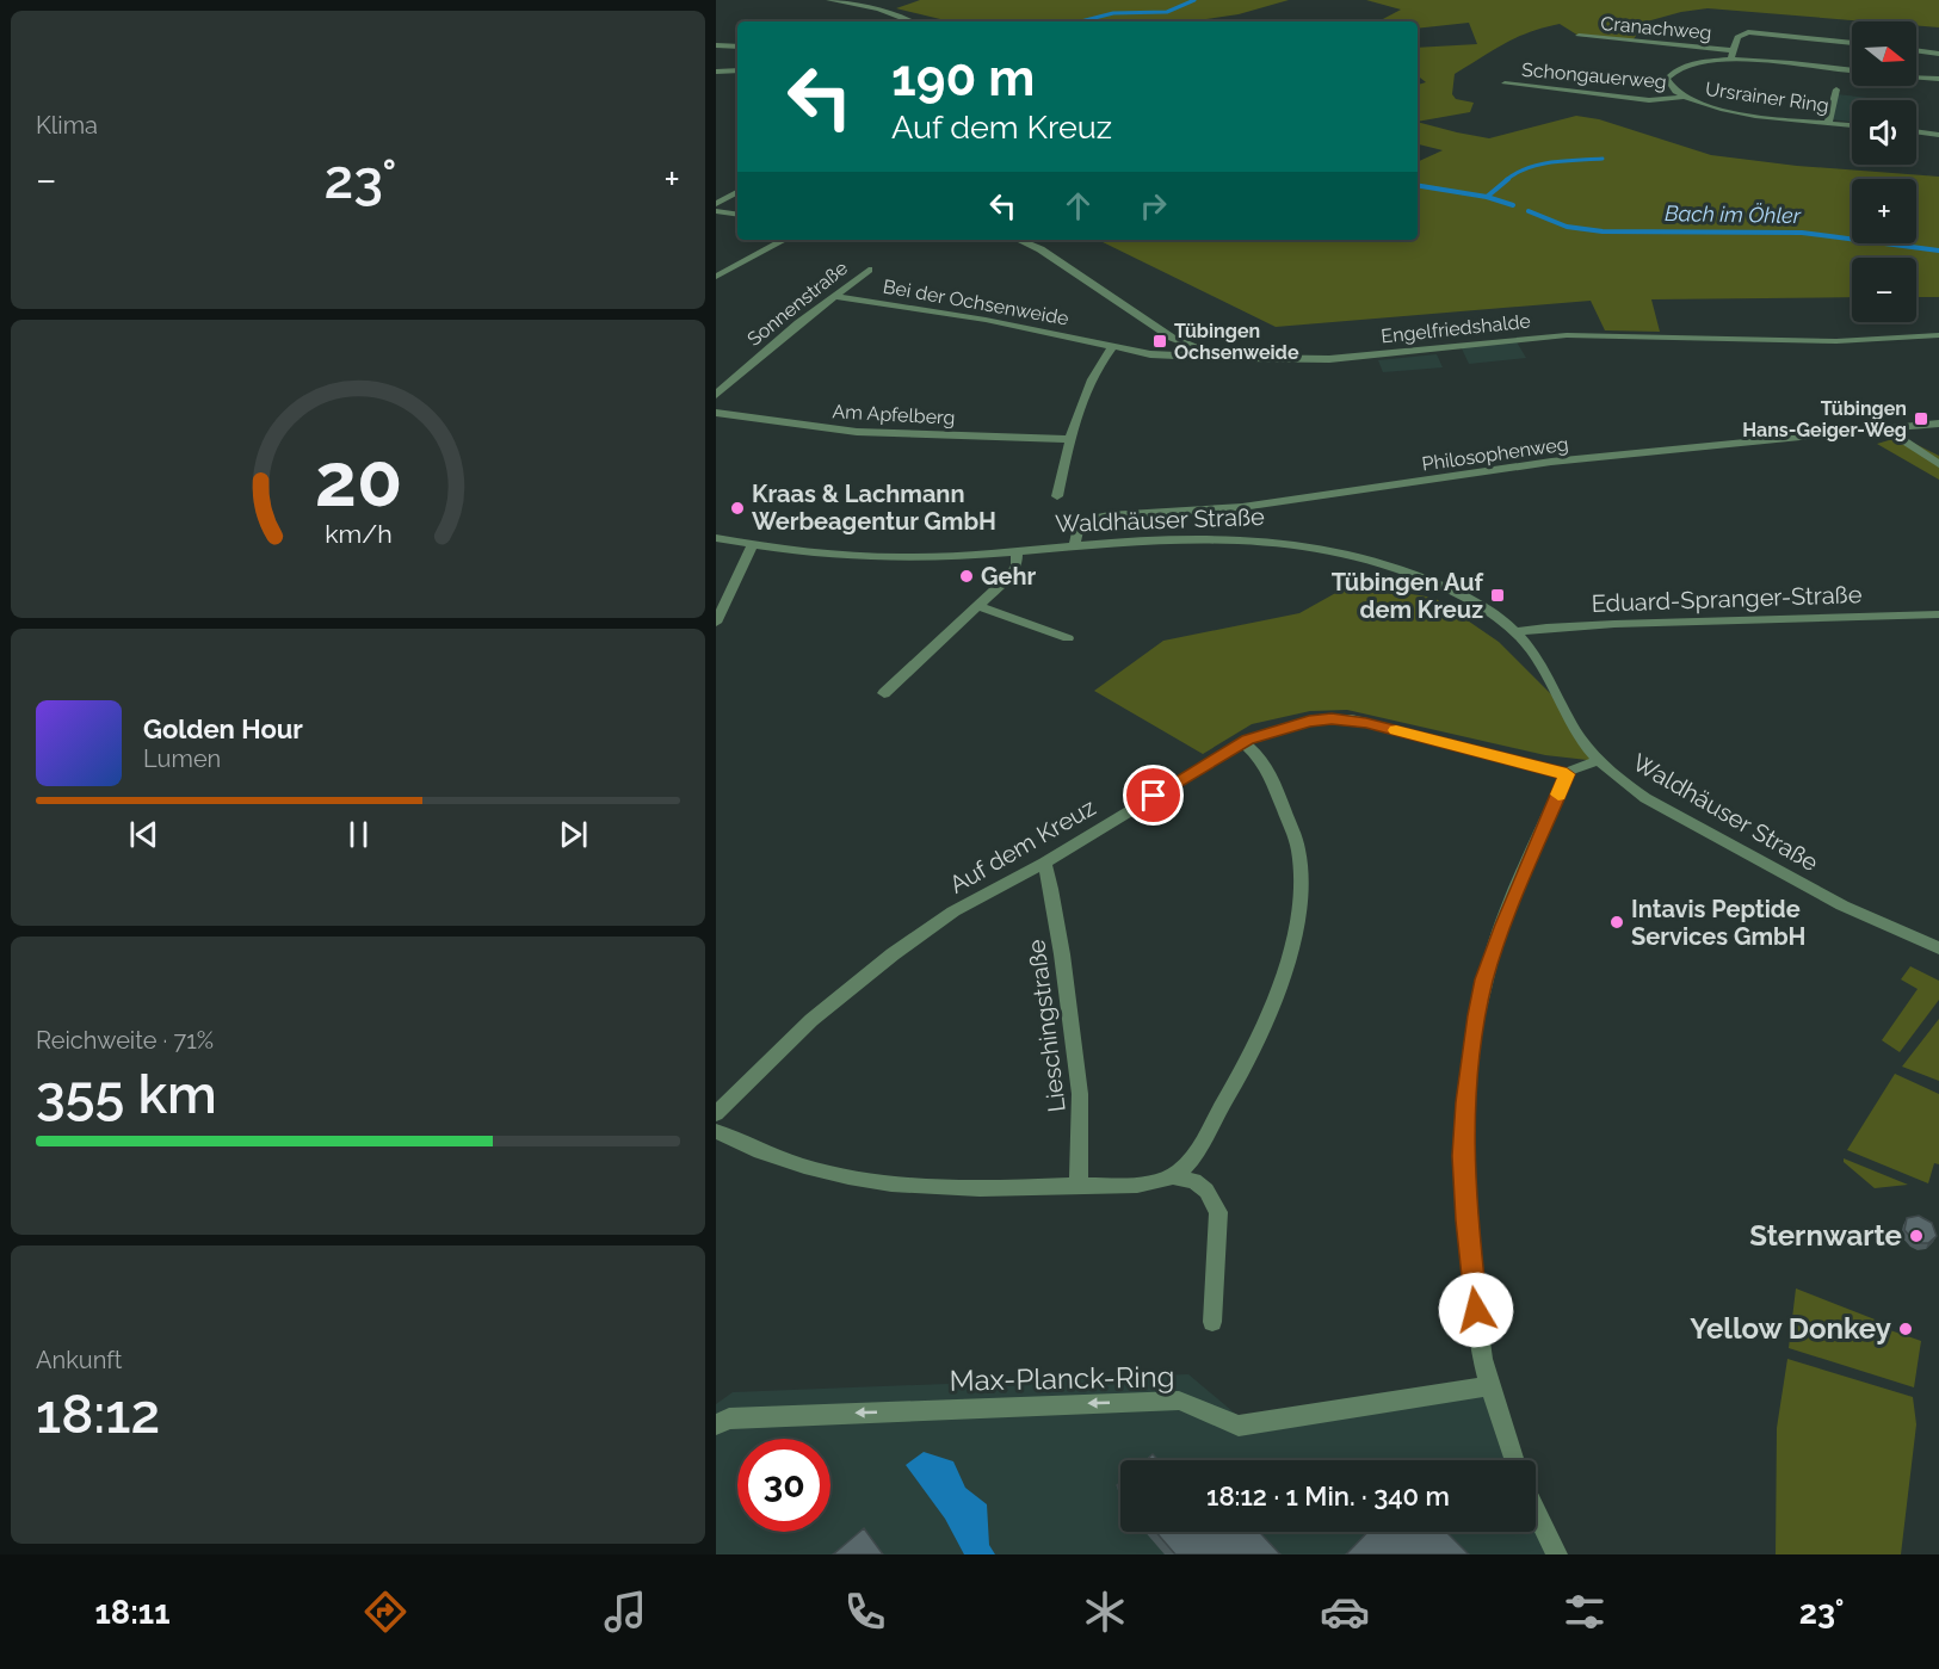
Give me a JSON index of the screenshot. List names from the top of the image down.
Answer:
{
  "streets": {
    "street": [
      "Cranachweg",
      "Schongauerweg",
      "Ursrainer Ring",
      "Bei der Ochsenweide",
      "Sonnenstraße",
      "Engelfriedshalde",
      "Am Apfelberg",
      "Philosophenweg",
      "Waldhäuser Straße",
      "Eduard-Spranger-Straße",
      "Auf dem Kreuz",
      "Lieschingstraße",
      "Max-Planck-Ring"
    ]
  },
  "crossings": [
    ["Cranachweg", "Ursrainer Ring"],
    ["Schongauerweg", "Ursrainer Ring"],
    ["Bei der Ochsenweide", "Sonnenstraße"],
    ["Bei der Ochsenweide", "Engelfriedshalde"],
    ["Philosophenweg", "Waldhäuser Straße"],
    ["Waldhäuser Straße", "Eduard-Spranger-Straße"],
    ["Auf dem Kreuz", "Lieschingstraße"]
  ],
  "one_way": ["Max-Planck-Ring"],
  "water": ["Bach im Öhler"],
  "places": {
    "transit": ["Tübingen Ochsenweide", "Tübingen Hans-Geiger-Weg", "Tübingen Auf dem Kreuz"],
    "other": [
      "Kraas & Lachmann Werbeagentur GmbH",
      "Gehr",
      "Intavis Peptide Services GmbH",
      "Sternwarte",
      "Yellow Donkey"
    ]
  },
  "north": "right",
  "page": {
    "tile": [
      "Klima",
      ["Reichweite · 71%", "355 km"],
      ["Ankunft", "18:12"]
    ],
    "map_buttons": ["+", "−"],
    "turn": ["190 m", "Auf dem Kreuz"],
    "heat": ["−", "23°", "+"],
    "song": ["Golden Hour", "Lumen"],
    "limit": "30",
    "trip": "18:12 · 1 Min. · 340 m",
    "tabs": ["18:11", "23°"],
    "gauge": ["20", "km/h"]
  }
}
